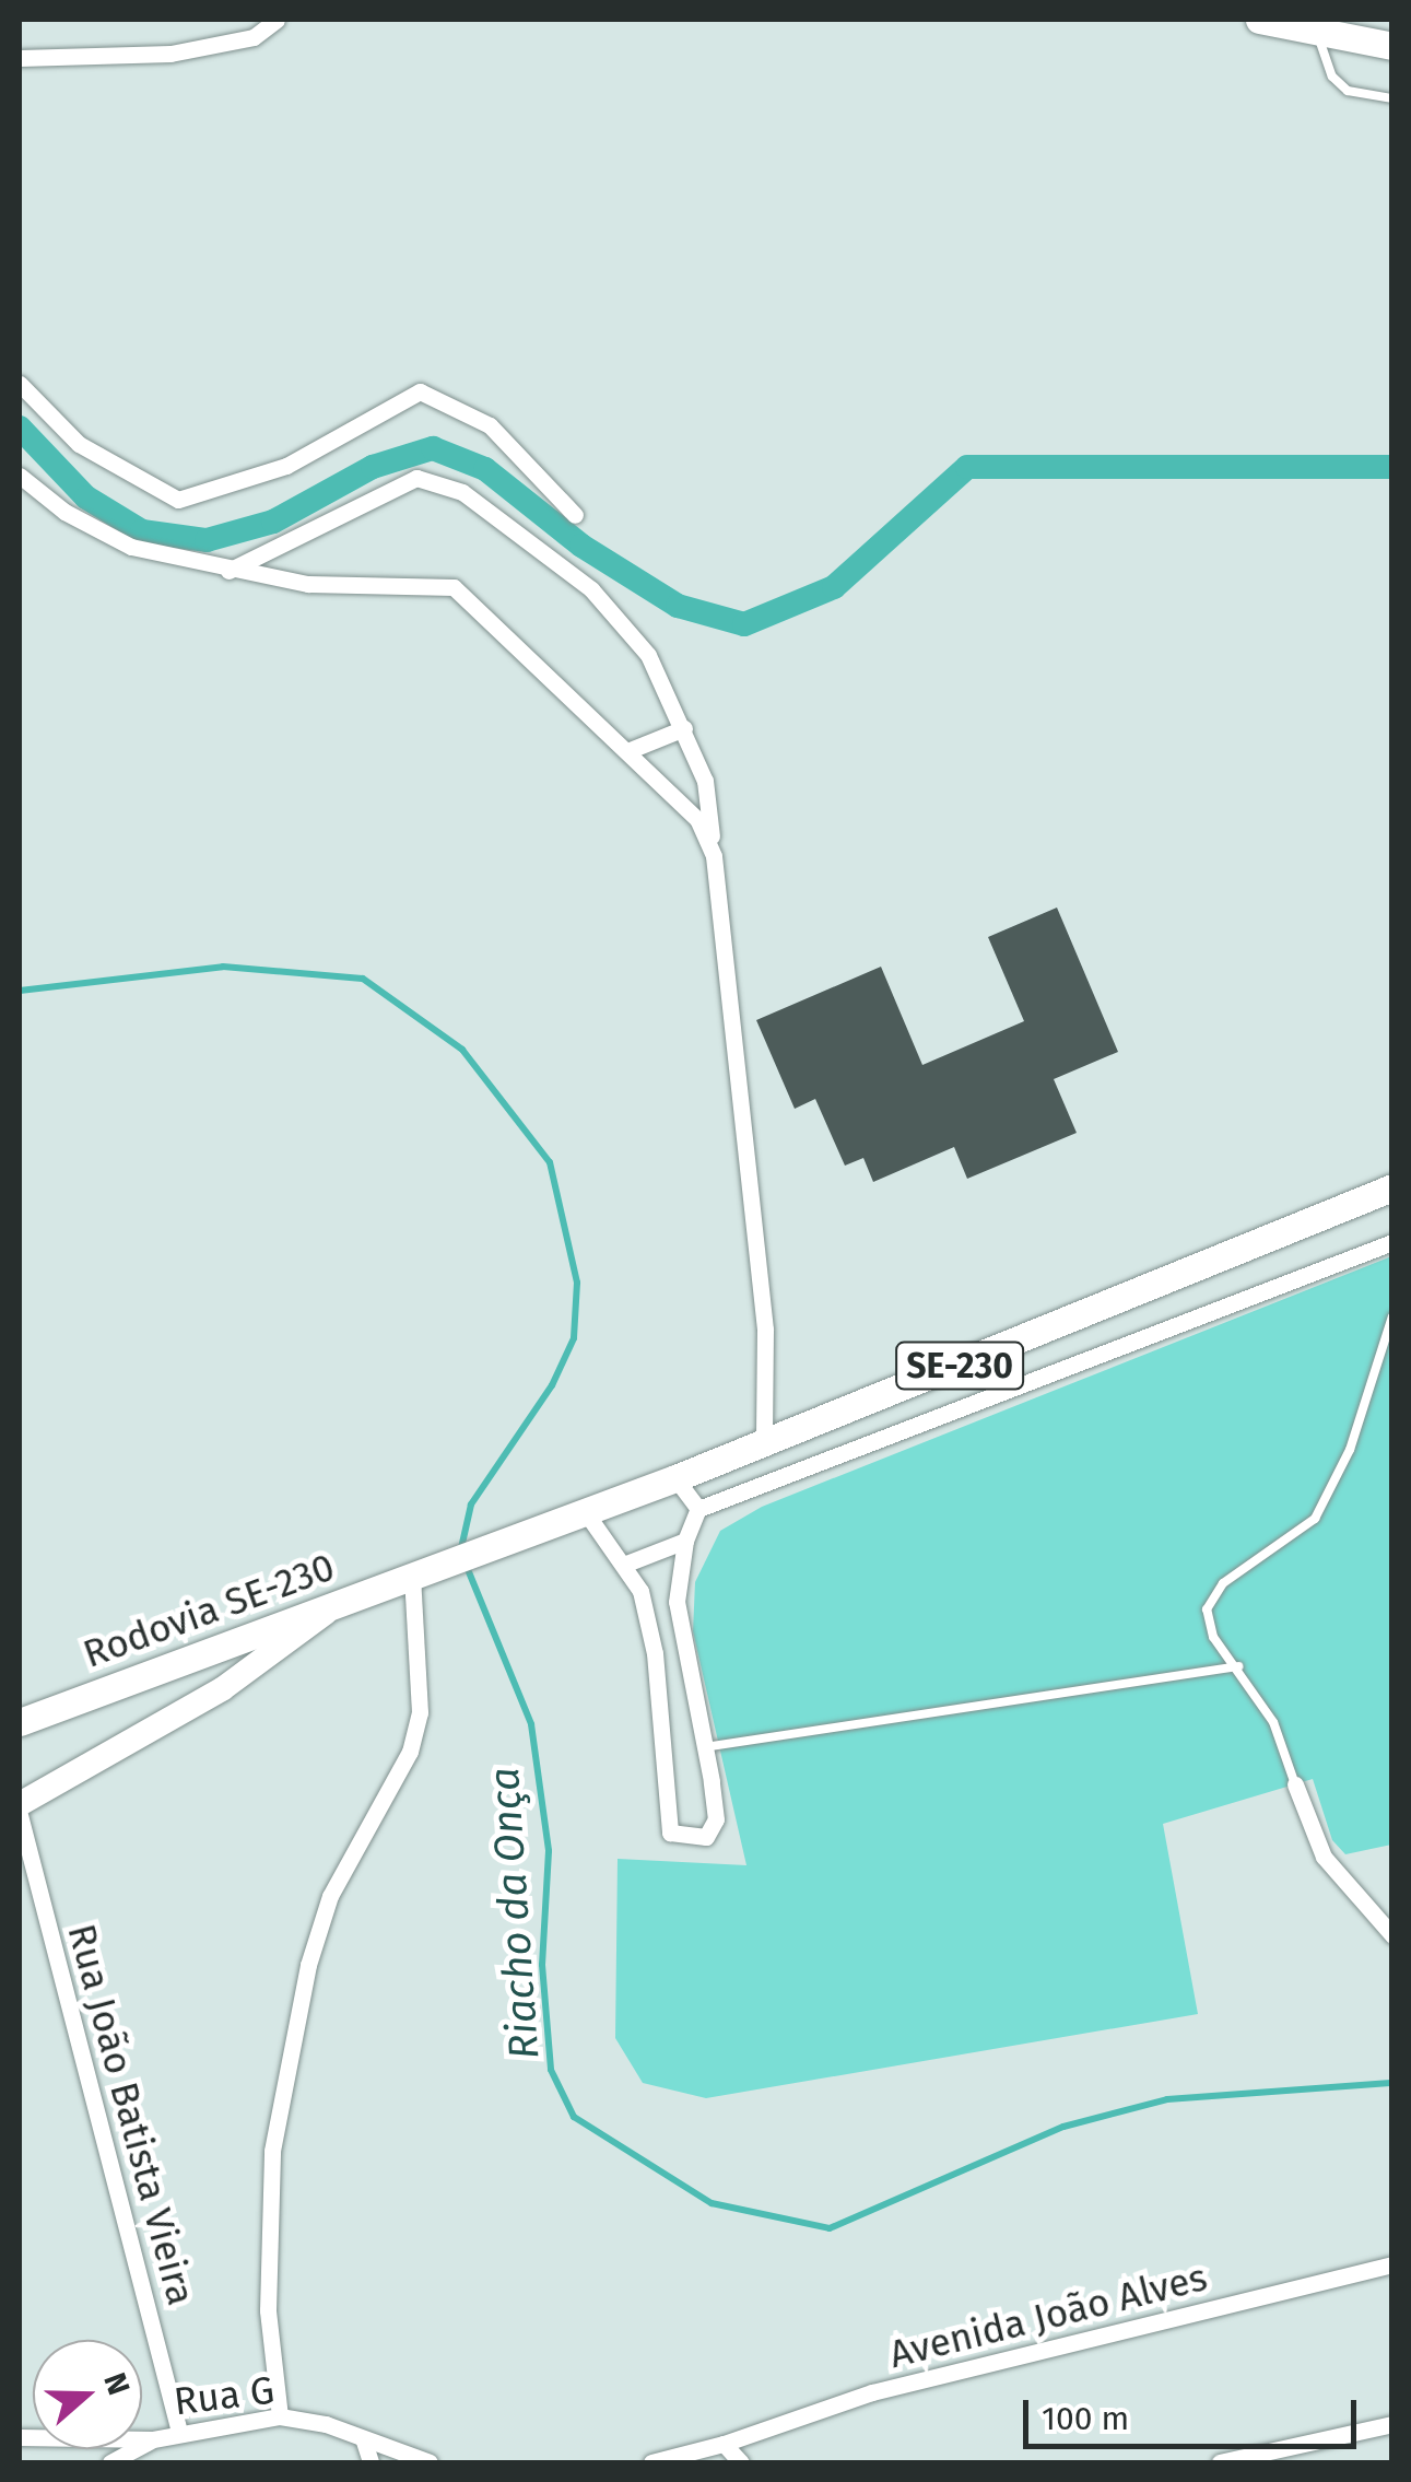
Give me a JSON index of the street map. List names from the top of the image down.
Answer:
{
  "streets": {
    "main road": ["SE-230", "Rodovia SE-230"],
    "street": ["Rua João Batista Vieira", "Avenida João Alves", "Rua G"]
  },
  "crossings": [
    ["SE-230", "Rodovia SE-230"],
    ["Rua João Batista Vieira", "Rua G"]
  ],
  "water": ["Riacho da Onça"],
  "scale_bar": "100 m",
  "north": "right"
}
